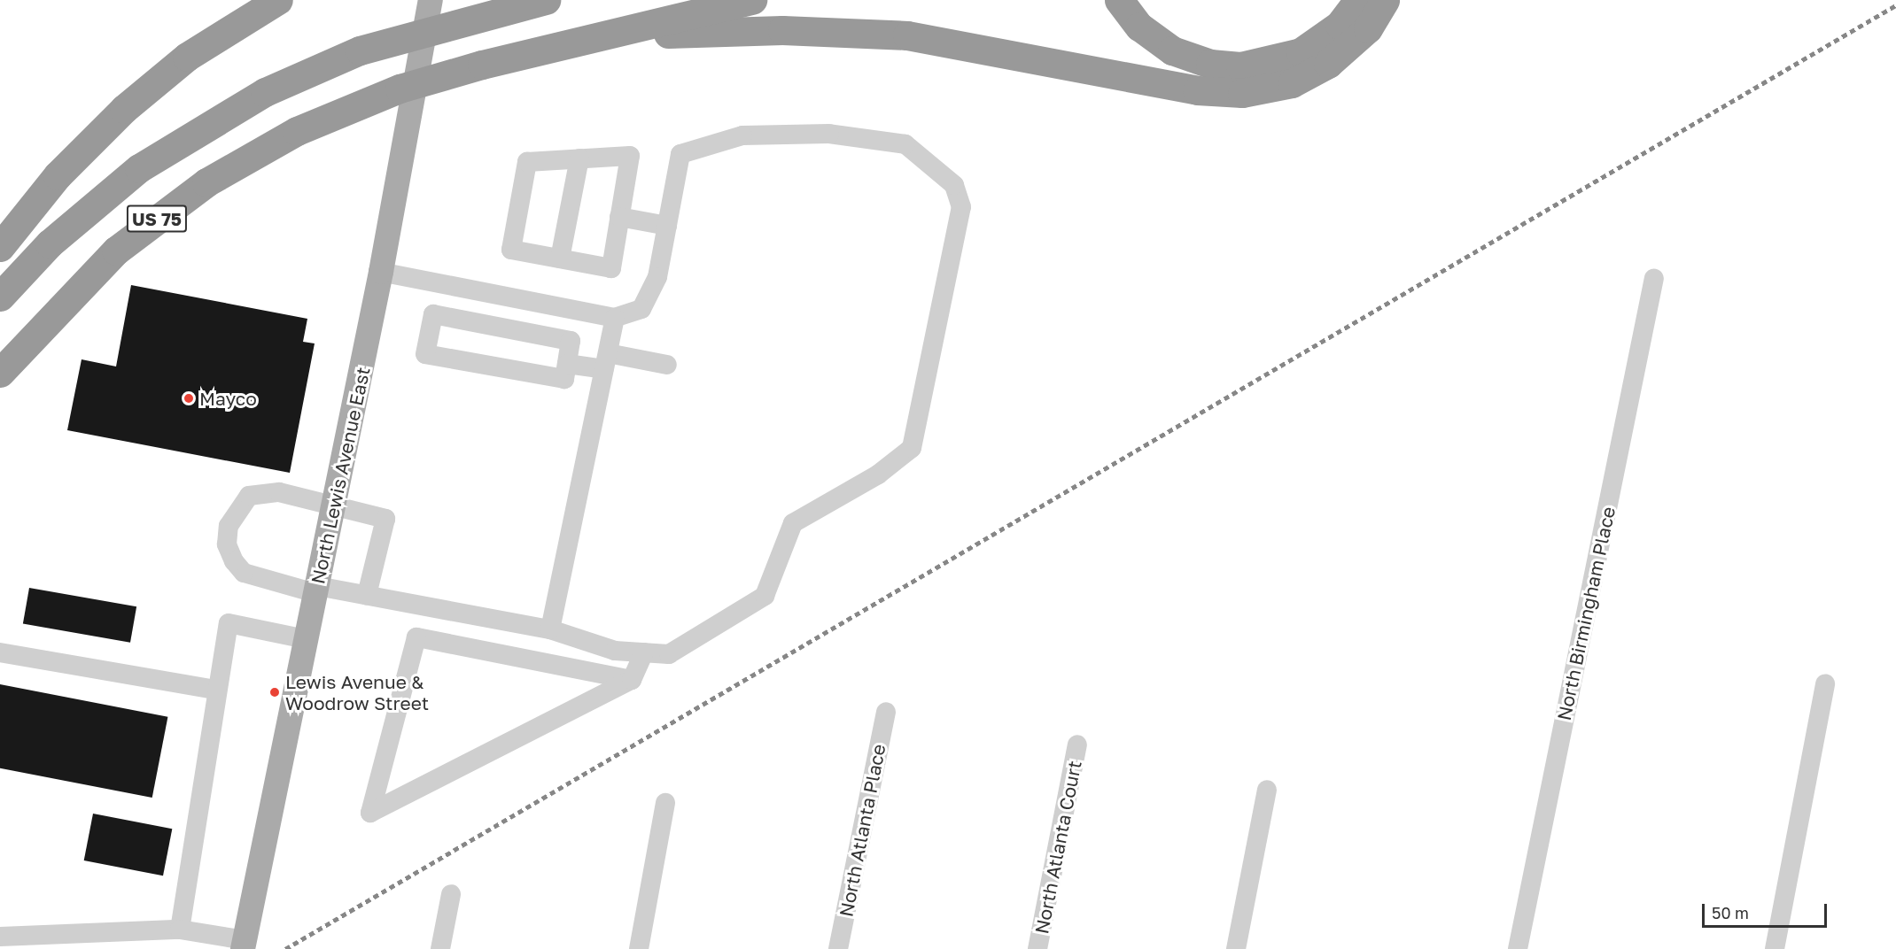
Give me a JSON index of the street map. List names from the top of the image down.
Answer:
{
  "streets": {
    "highway": ["US 75"],
    "main road": ["North Lewis Avenue East"],
    "street": ["North Birmingham Place", "North Atlanta Place", "North Atlanta Court"]
  },
  "places": ["Mayco", "Lewis Avenue & Woodrow Street"],
  "scale_bar": "50 m"
}
